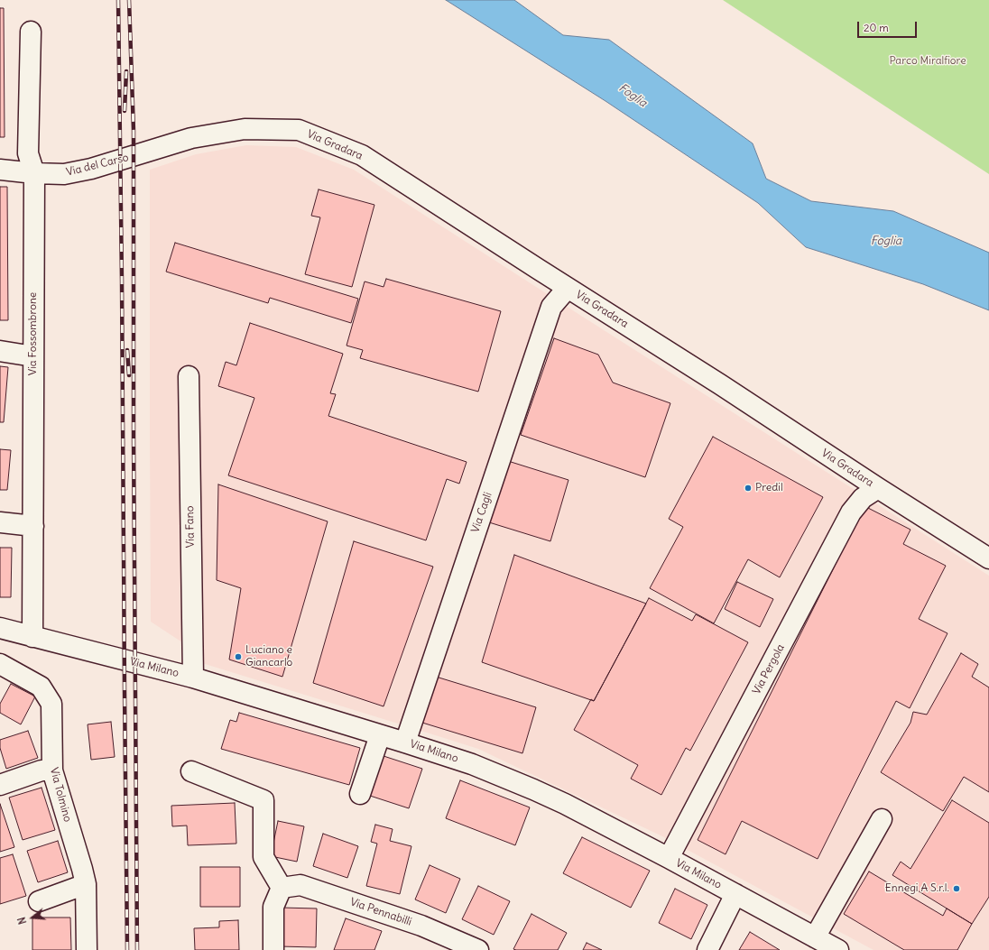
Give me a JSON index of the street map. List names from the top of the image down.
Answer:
{
  "streets": {
    "street": [
      "Via Gradara",
      "Via del Carso",
      "Via Fossombrone",
      "Via Cagli",
      "Via Fano",
      "Via Milano",
      "Via Pergola",
      "Via Tolmino",
      "Via Pennabilli"
    ]
  },
  "crossings": [
    ["Via Gradara", "Via del Carso"],
    ["Via Gradara", "Via Cagli"],
    ["Via Gradara", "Via Pergola"],
    ["Via del Carso", "Via Fossombrone"],
    ["Via Fossombrone", "Via Milano"],
    ["Via Cagli", "Via Milano"],
    ["Via Fano", "Via Milano"],
    ["Via Milano", "Via Pergola"]
  ],
  "water": ["Foglia"],
  "parks": ["Parco Miralfiore"],
  "places": ["Predil", "Luciano e Giancarlo", "Ennegi A S.r.l."],
  "scale_bar": "20 m",
  "north": "left"
}
